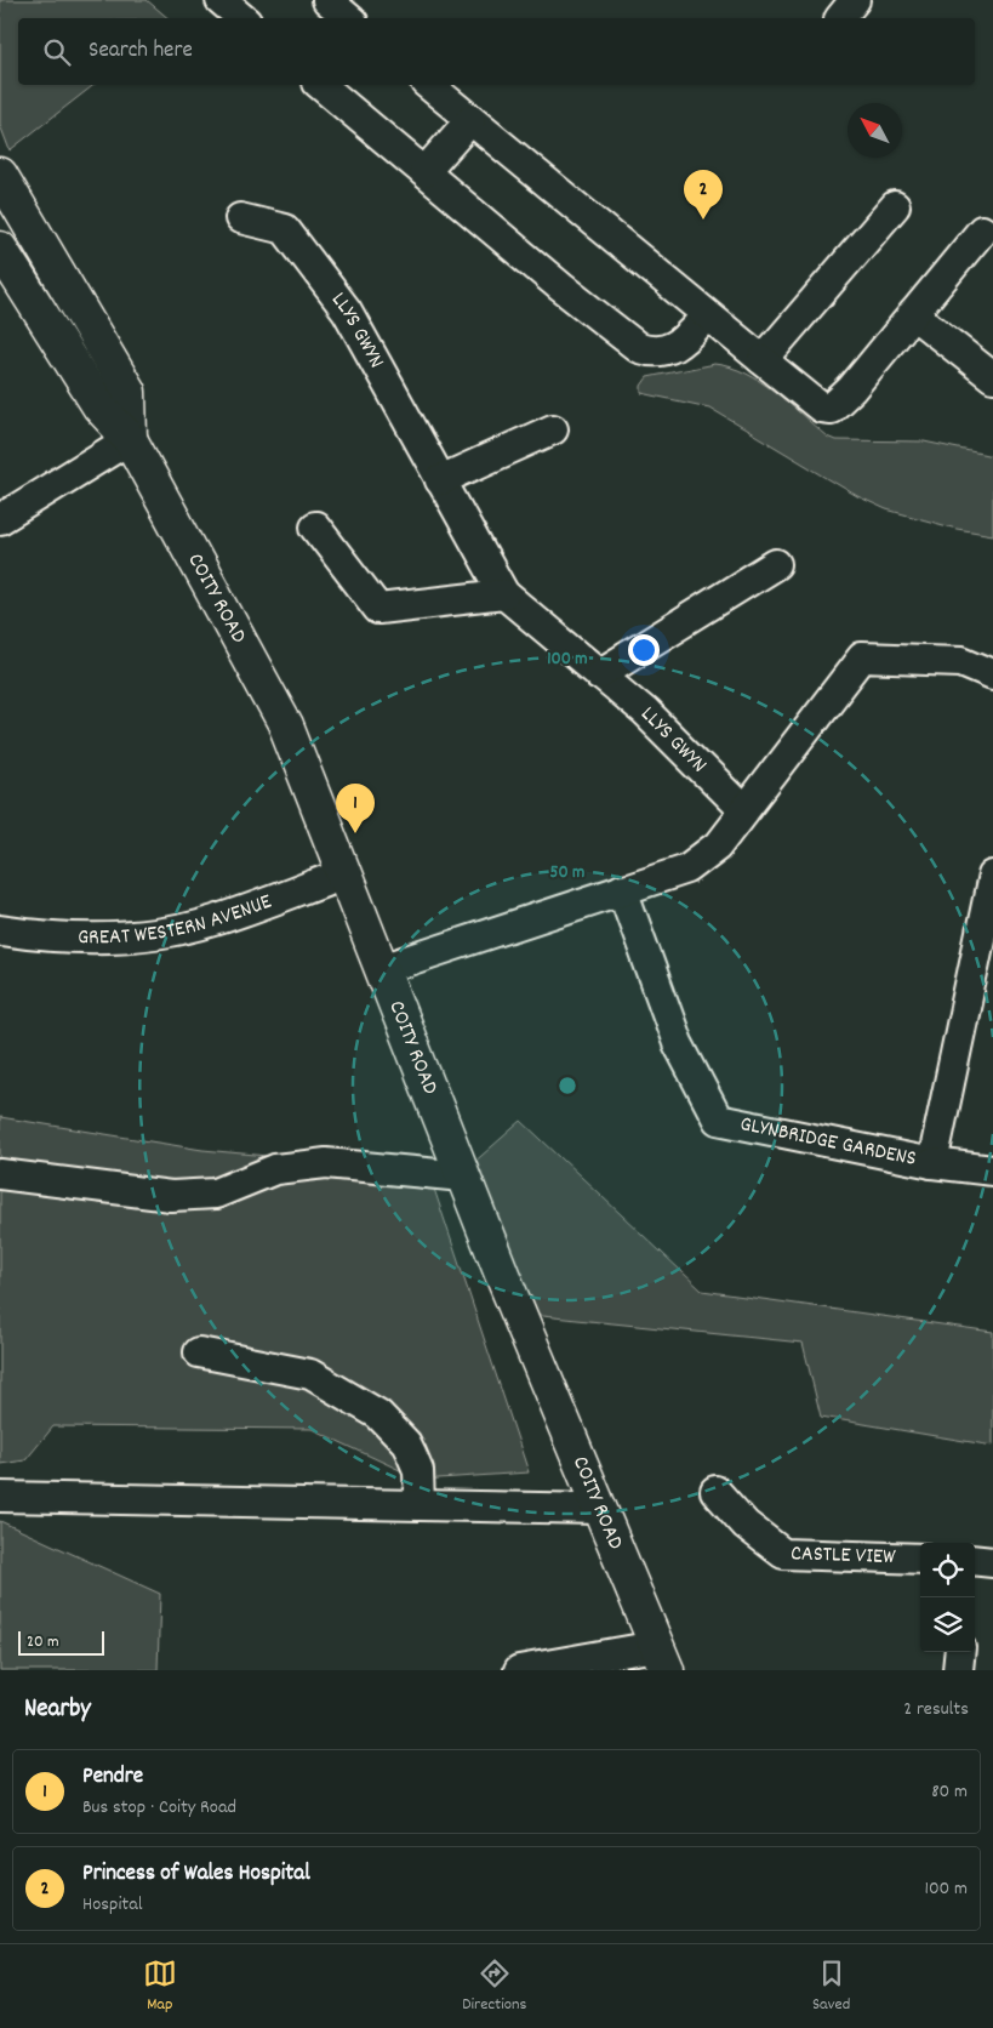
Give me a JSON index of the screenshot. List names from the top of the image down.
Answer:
{
  "streets": {
    "main road": ["COITY ROAD"],
    "street": [
      "LLYS GWYN",
      "GREAT WESTERN AVENUE",
      "GLYNBRIDGE GARDENS",
      "CASTLE VIEW"
    ]
  },
  "crossings": [
    ["COITY ROAD", "GREAT WESTERN AVENUE"]
  ],
  "scale_bar": "20 m",
  "north": "top left",
  "page": {
    "search": "Search here",
    "pins": ["2", "1"],
    "scale": "20 m",
    "heading": ["Nearby", "2 results"],
    "list": [
      {
        "mark": "1",
        "name": "Pendre",
        "note": "Bus stop · Coity Road",
        "value": "80 m"
      },
      {
        "mark": "2",
        "name": "Princess of Wales Hospital",
        "note": "Hospital",
        "value": "100 m"
      }
    ],
    "nav": ["Map", "Directions", "Saved"]
  },
  "rings": ["100 m", "50 m"]
}
